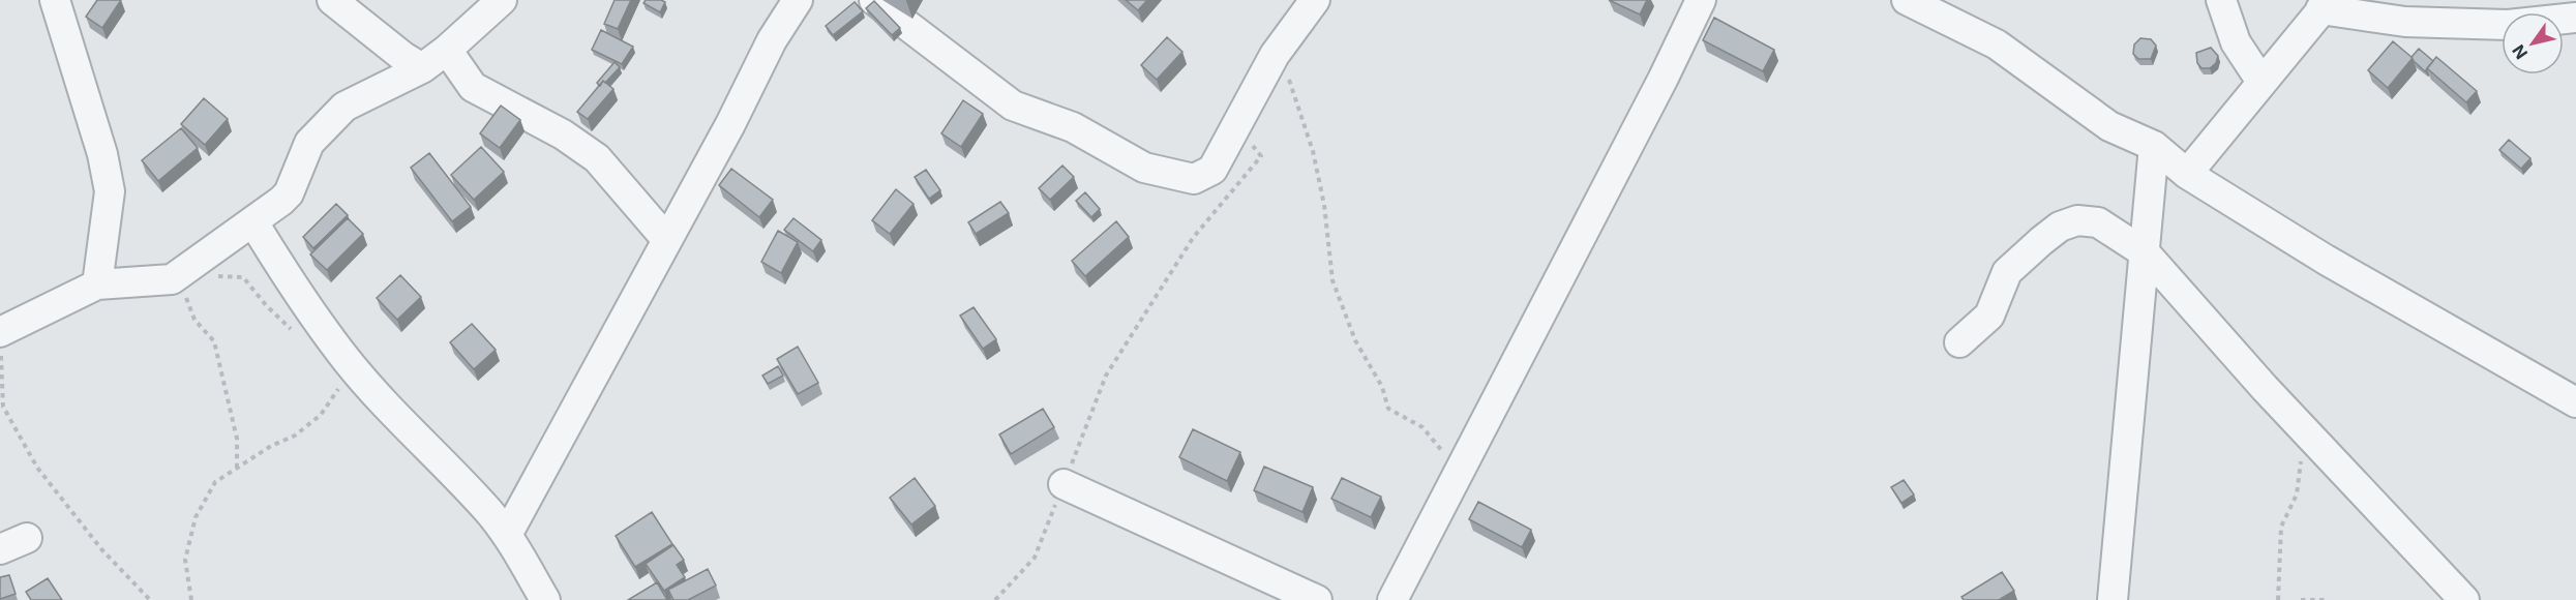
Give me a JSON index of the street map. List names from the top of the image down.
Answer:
{
  "north": "bottom left"
}
